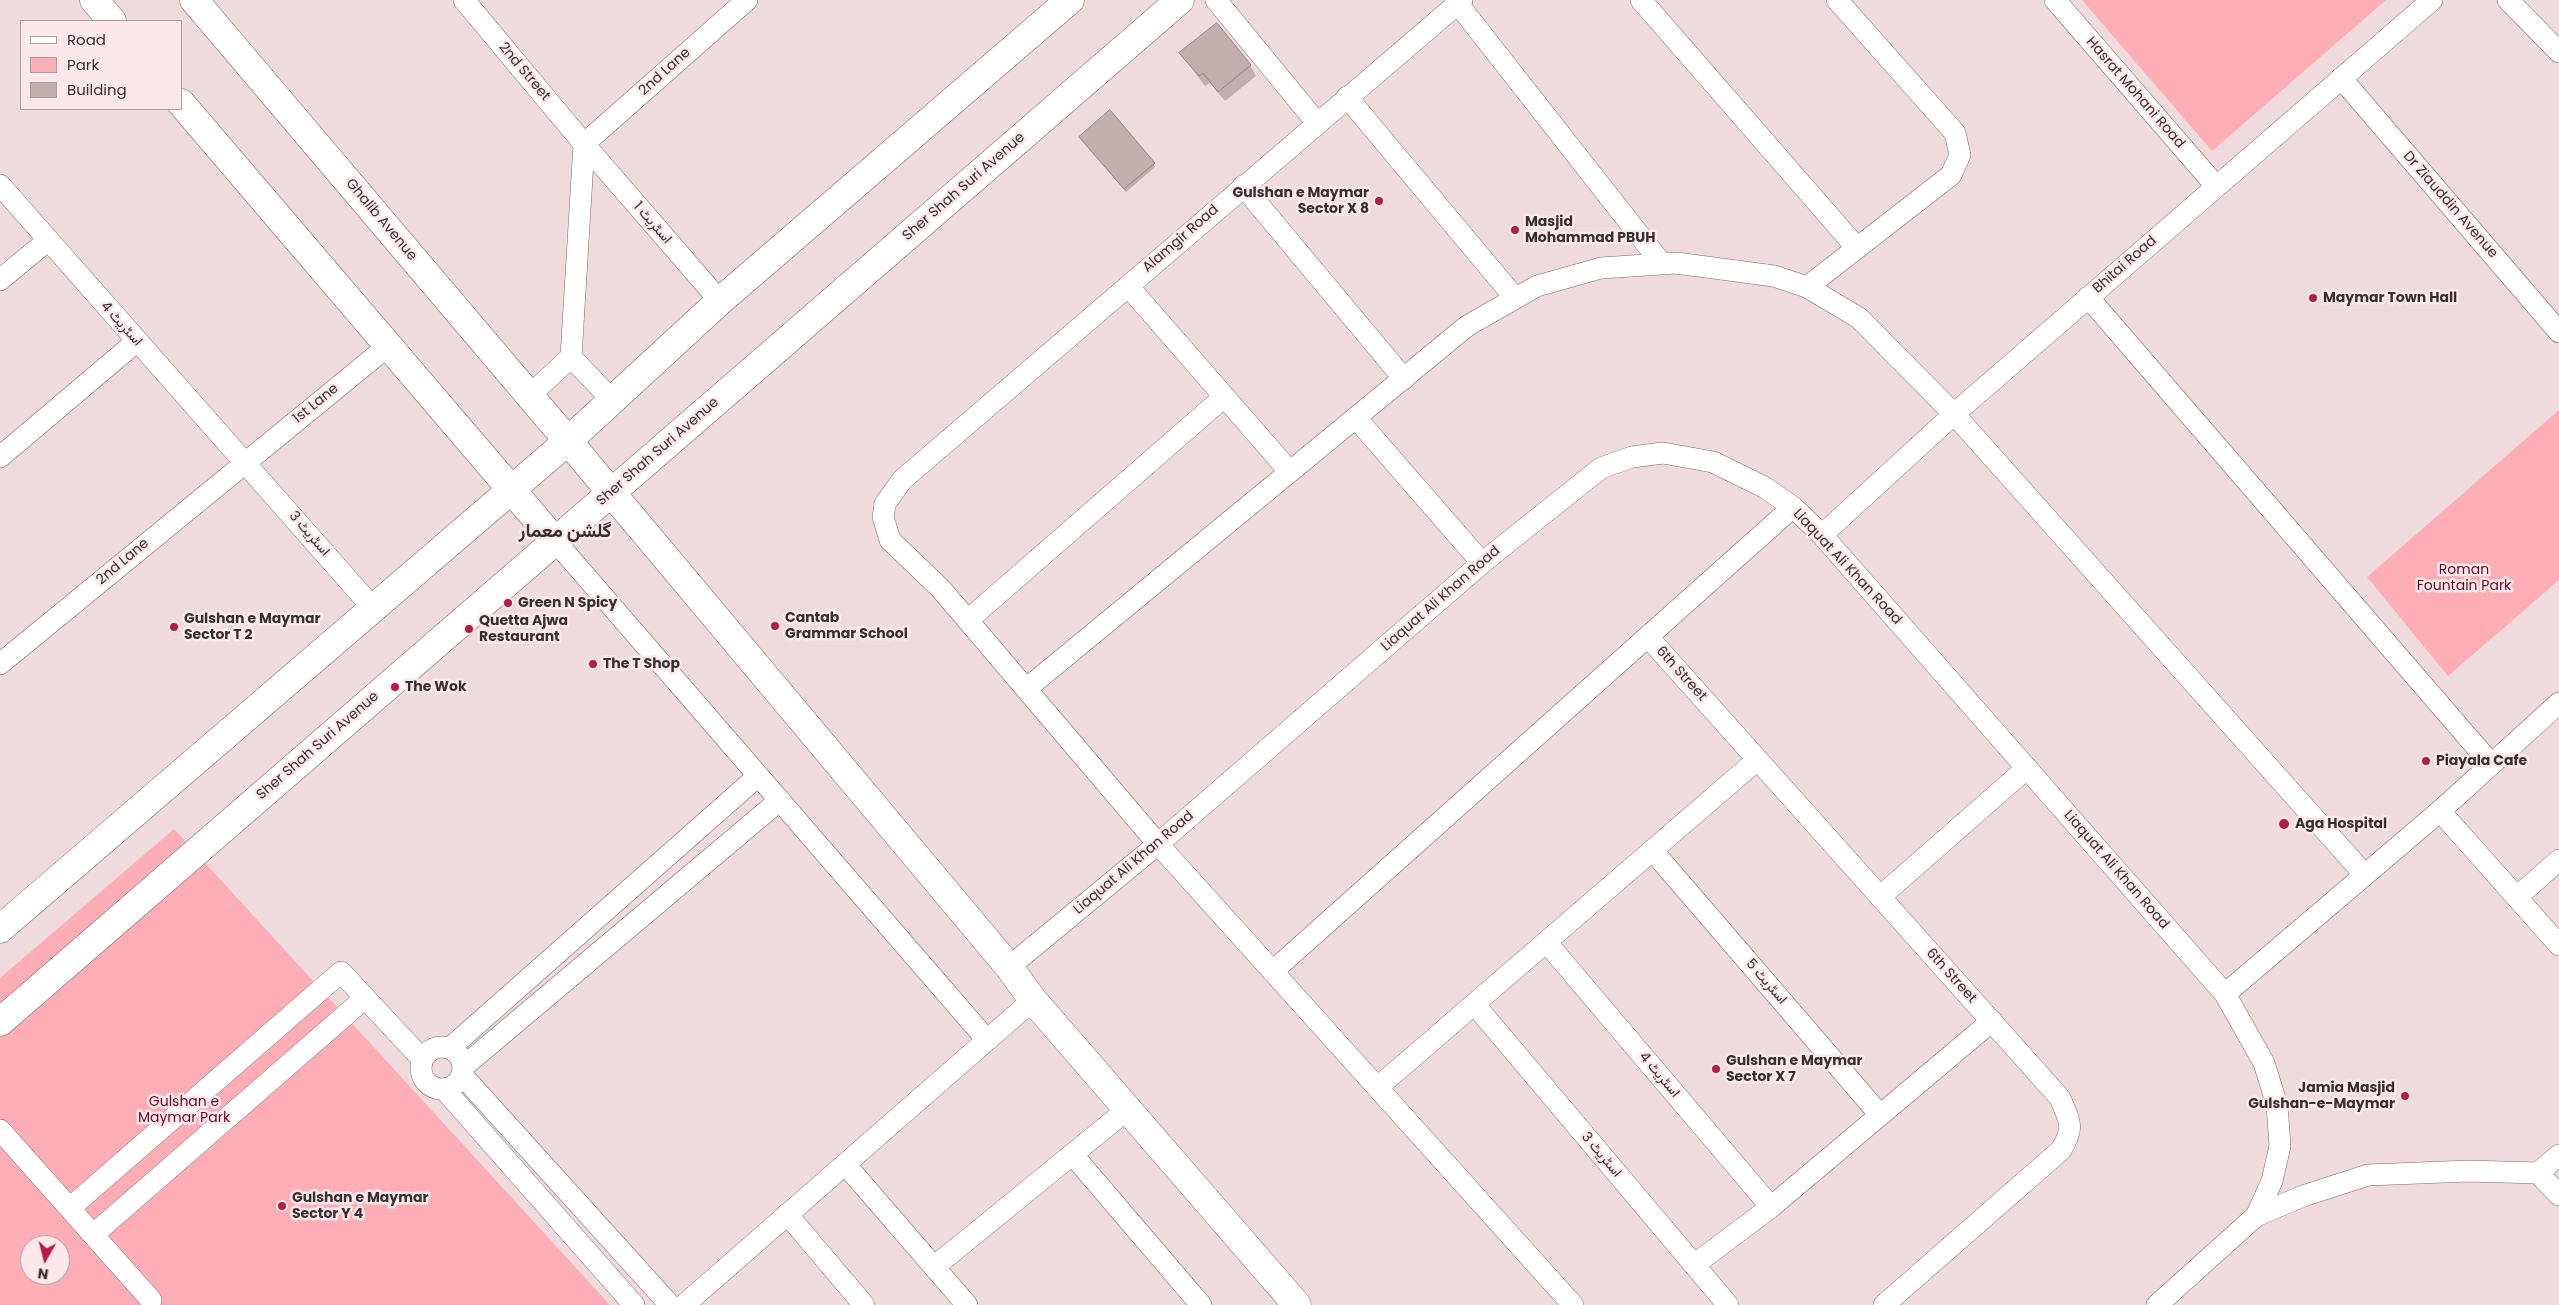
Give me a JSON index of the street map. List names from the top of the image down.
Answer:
{
  "streets": {
    "street": [
      "2nd Street",
      "2nd Lane",
      "Hasrat Mohani Road",
      "Sher Shah Suri Avenue",
      "Dr Ziauddin Avenue",
      "Ghalib Avenue",
      "اسٹریٹ 1",
      "Alamgir Road",
      "Bhitai Road",
      "اسٹریٹ 4",
      "1st Lane",
      "اسٹریٹ 3",
      "Liaquat Ali Khan Road",
      "6th Street",
      "اسٹریٹ 5"
    ]
  },
  "crossings": [
    ["2nd Street", "2nd Lane"],
    ["2nd Street", "اسٹریٹ 1"],
    ["2nd Lane", "اسٹریٹ 1"],
    ["2nd Lane", "اسٹریٹ 4"],
    ["2nd Lane", "1st Lane"],
    ["2nd Lane", "اسٹریٹ 3"],
    ["Hasrat Mohani Road", "Bhitai Road"],
    ["Sher Shah Suri Avenue", "Ghalib Avenue"],
    ["Dr Ziauddin Avenue", "Bhitai Road"],
    ["Ghalib Avenue", "Liaquat Ali Khan Road"],
    ["Alamgir Road", "Liaquat Ali Khan Road"],
    ["Bhitai Road", "Liaquat Ali Khan Road"],
    ["اسٹریٹ 4", "1st Lane"],
    ["اسٹریٹ 4", "اسٹریٹ 3"],
    ["1st Lane", "اسٹریٹ 3"]
  ],
  "districts": ["گلشن معمار"],
  "parks": ["Roman Fountain Park", "Gulshan e Maymar Park"],
  "places": [
    "Gulshan e Maymar Sector X 8",
    "Masjid Mohammad PBUH",
    "Maymar Town Hall",
    "Green N Spicy",
    "Cantab Grammar School",
    "Gulshan e Maymar Sector T 2",
    "Quetta Ajwa Restaurant",
    "The T Shop",
    "The Wok",
    "Piayala Cafe",
    "Aga Hospital",
    "Gulshan e Maymar Sector X 7",
    "Jamia Masjid Gulshan-e-Maymar",
    "Gulshan e Maymar Sector Y 4"
  ],
  "legend": ["Road", "Park", "Building"],
  "north": "bottom"
}
